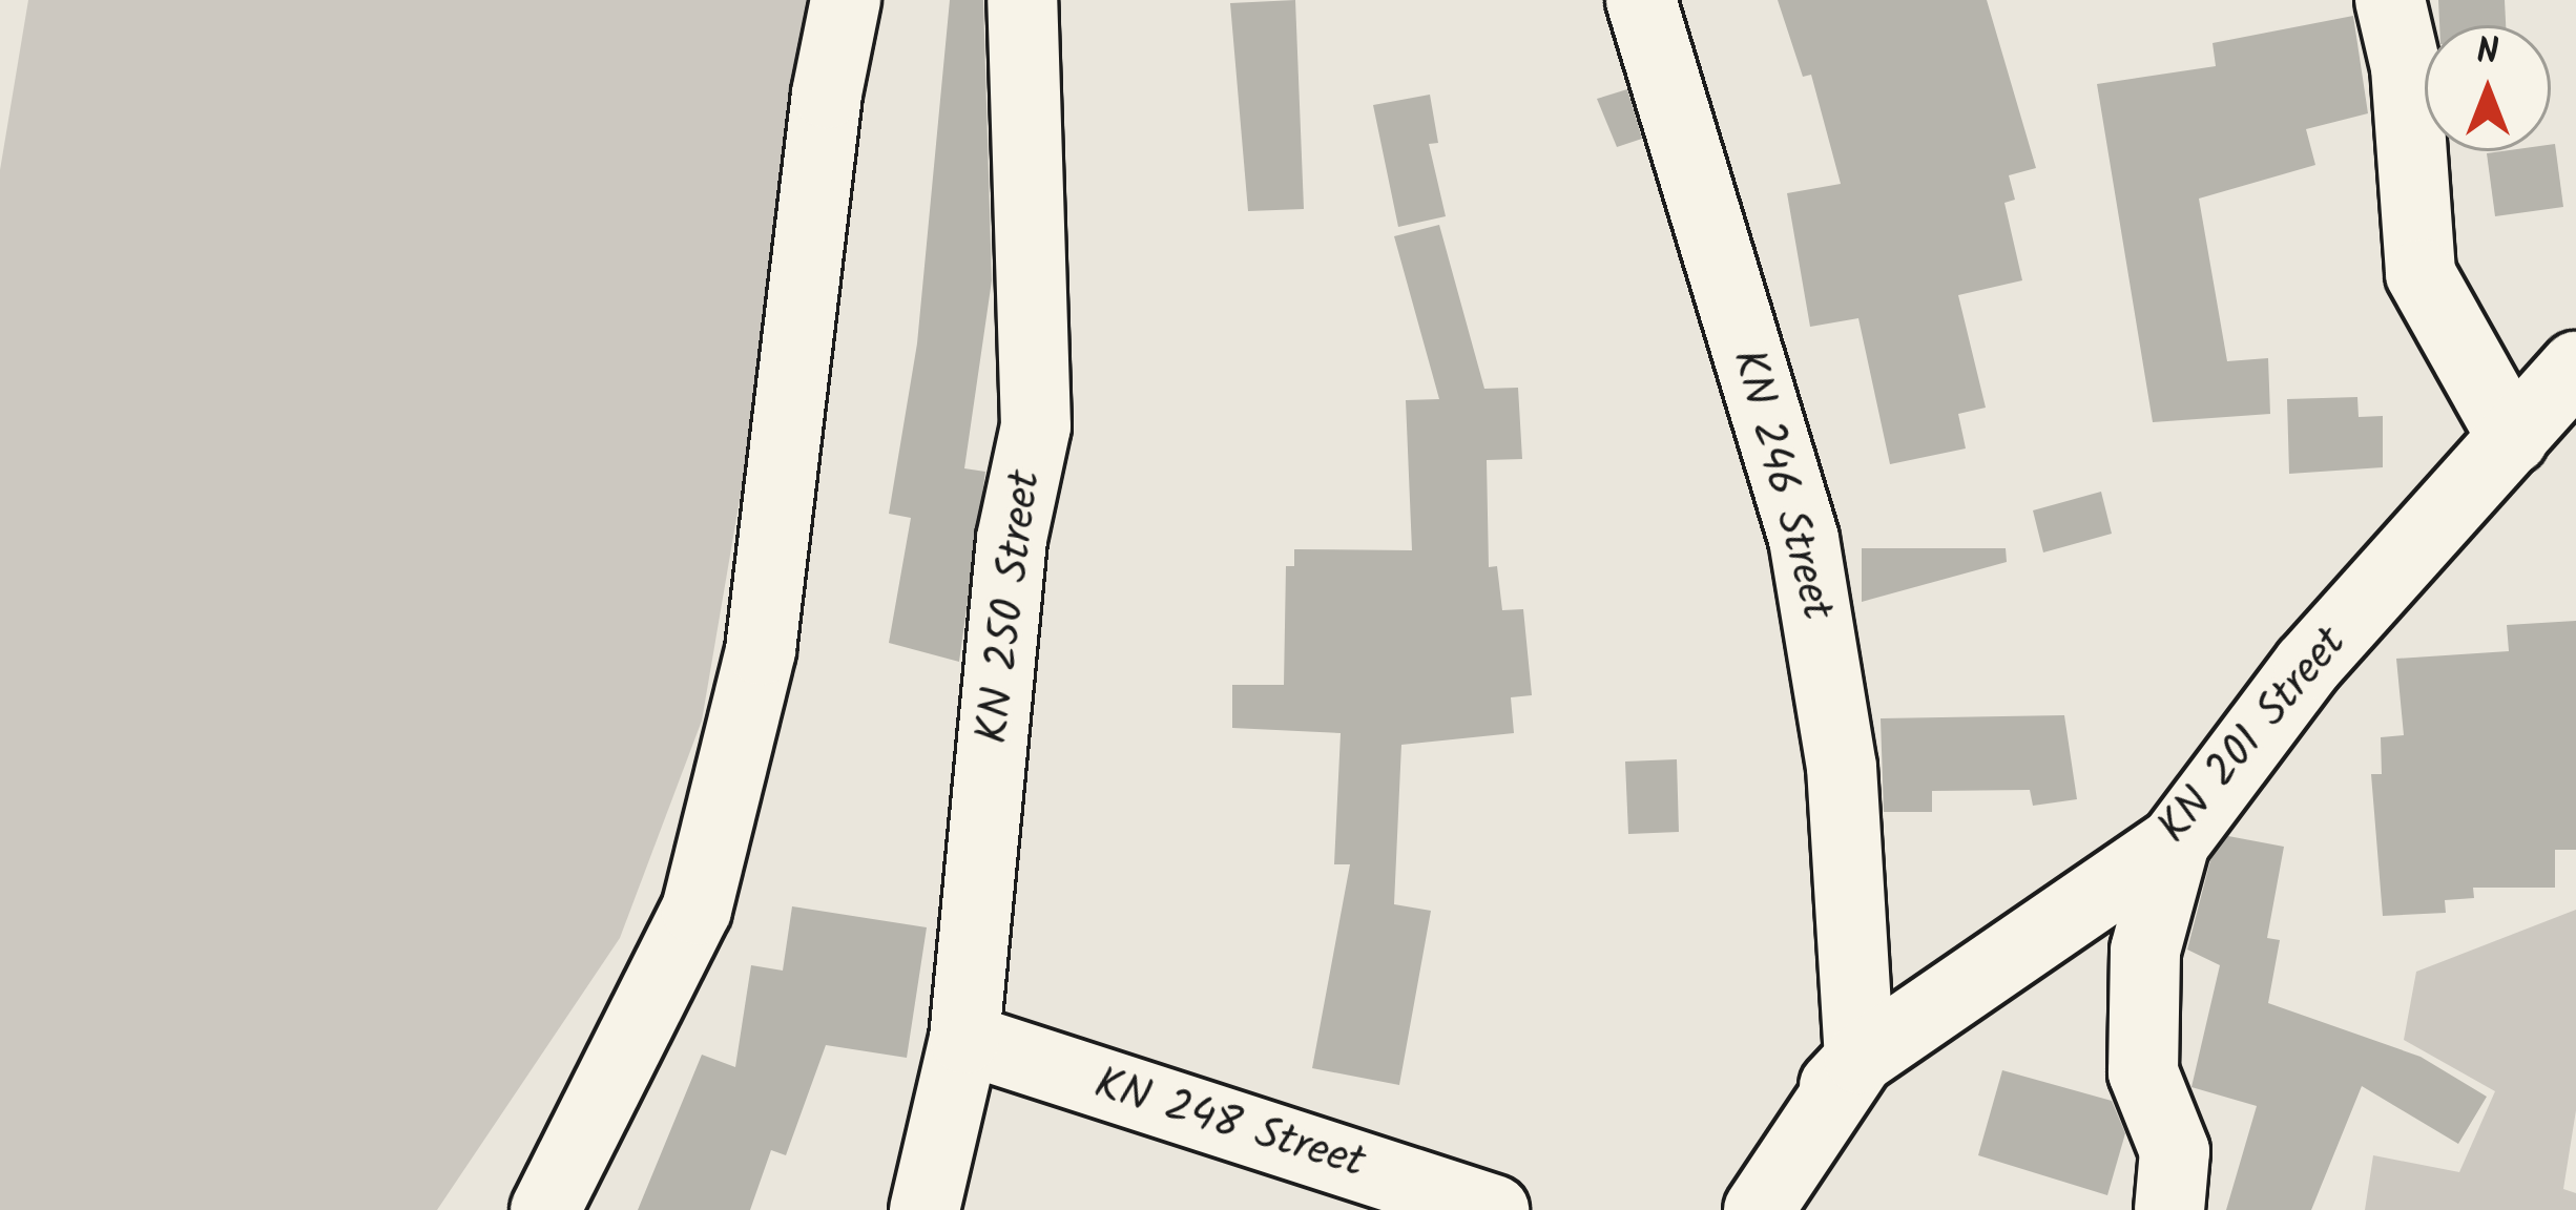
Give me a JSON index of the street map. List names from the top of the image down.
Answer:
{
  "streets": {
    "street": [
      "KN 246 Street",
      "KN 250 Street",
      "KN 201 Street",
      "KN 248 Street"
    ]
  },
  "crossings": [
    ["KN 246 Street", "KN 201 Street"],
    ["KN 250 Street", "KN 248 Street"]
  ],
  "north": "top"
}
